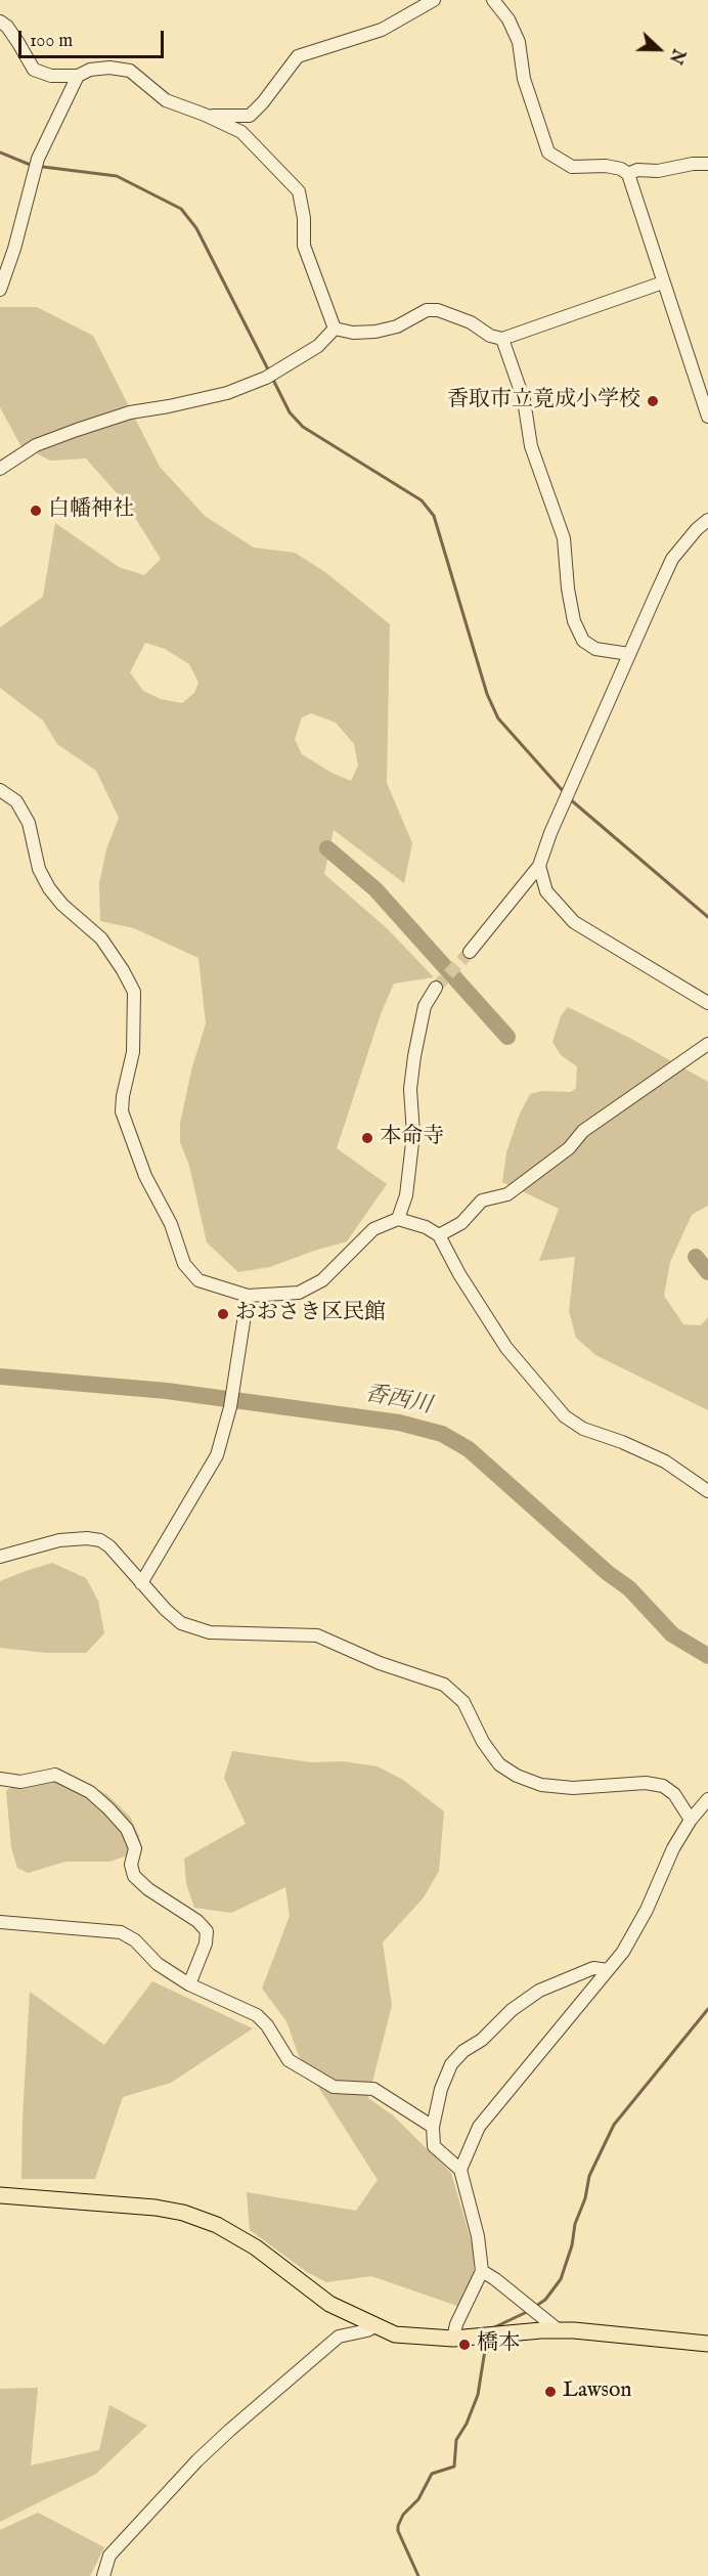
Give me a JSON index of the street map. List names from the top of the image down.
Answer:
{
  "water": ["香西川"],
  "places": [
    "香取市立竟成小学校",
    "白幡神社",
    "本命寺",
    "おおさき区民館",
    "橋本",
    "Lawson"
  ],
  "scale_bar": "100 m",
  "north": "right"
}
